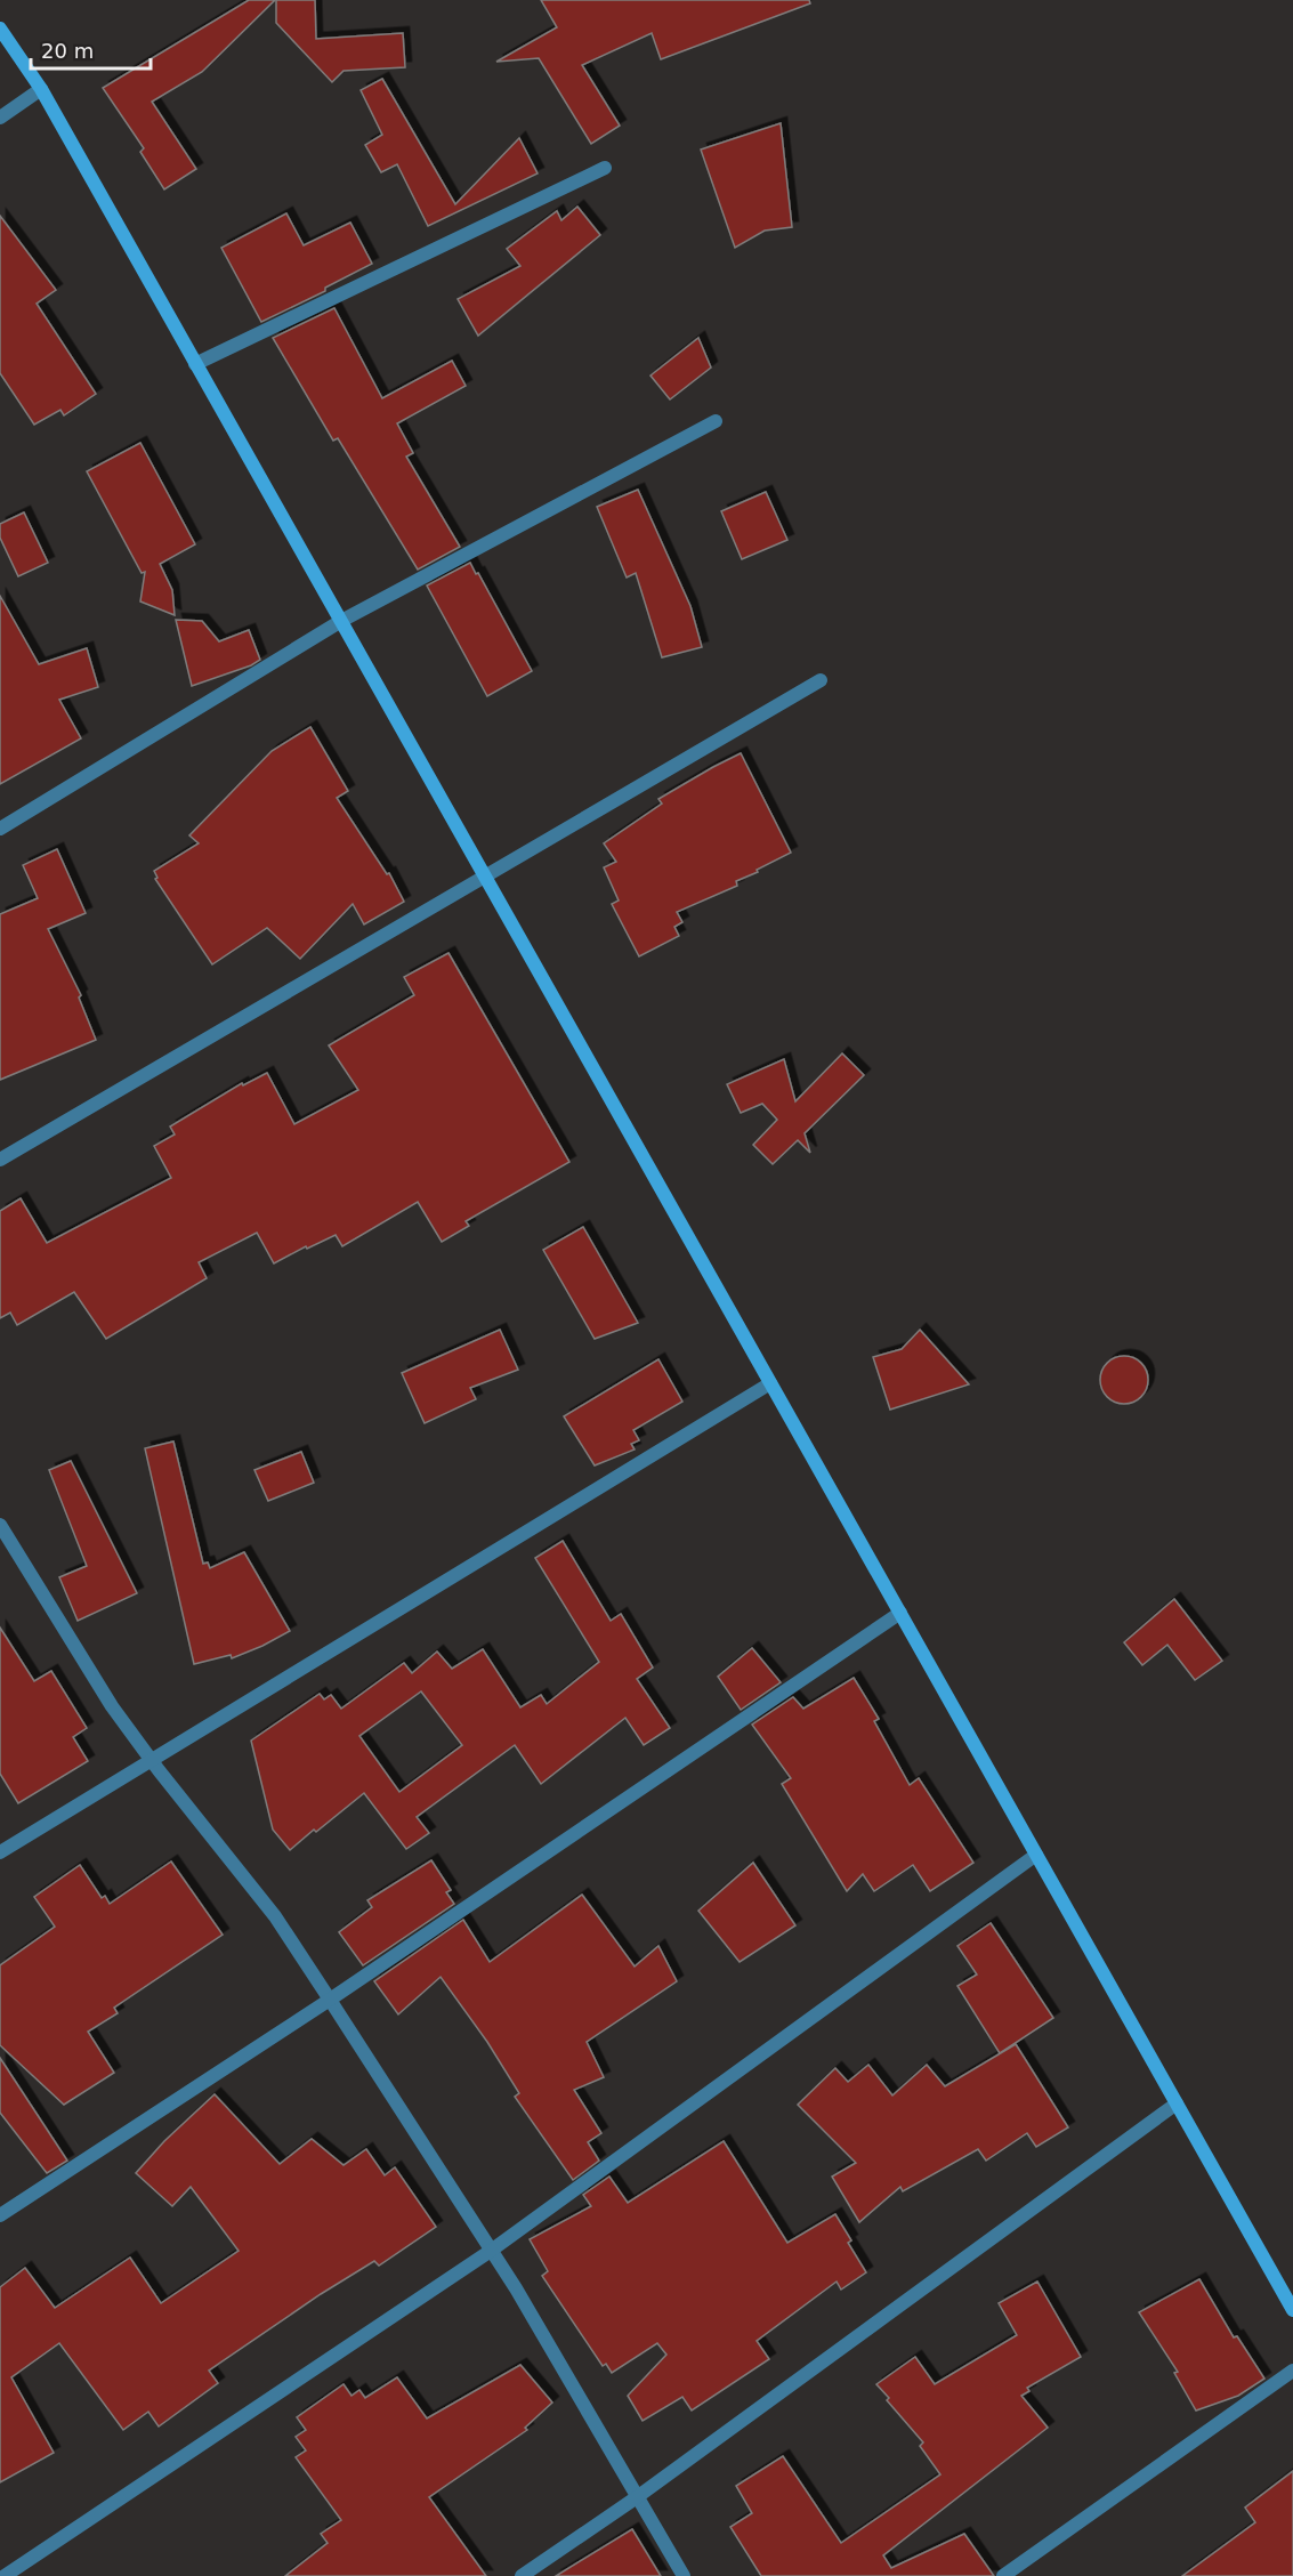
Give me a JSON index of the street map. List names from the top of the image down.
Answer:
{
  "scale_bar": "20 m"
}
